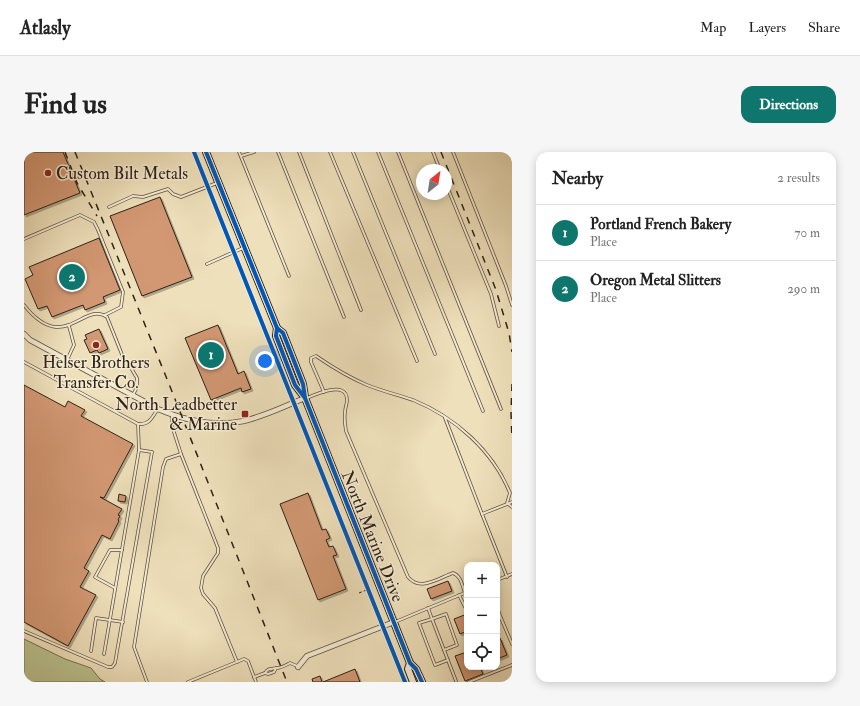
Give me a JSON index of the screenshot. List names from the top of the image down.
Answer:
{
  "streets": {
    "main road": ["North Marine Drive"]
  },
  "places": {
    "other": ["Custom Bilt Metals", "Helser Brothers Transfer Co."],
    "transit": ["North Leadbetter & Marine"]
  },
  "north": "top right",
  "page": {
    "header": "Atlasly",
    "nav": ["Map", "Layers", "Share"],
    "buttons": "Directions",
    "title": "Find us",
    "heading": ["Nearby", "2 results"],
    "list": [
      {
        "mark": "1",
        "name": "Portland French Bakery",
        "note": "Place",
        "value": "70 m"
      },
      {
        "mark": "2",
        "name": "Oregon Metal Slitters",
        "note": "Place",
        "value": "290 m"
      }
    ],
    "pins": ["2", "1"],
    "map_buttons": ["+", "−"]
  }
}
